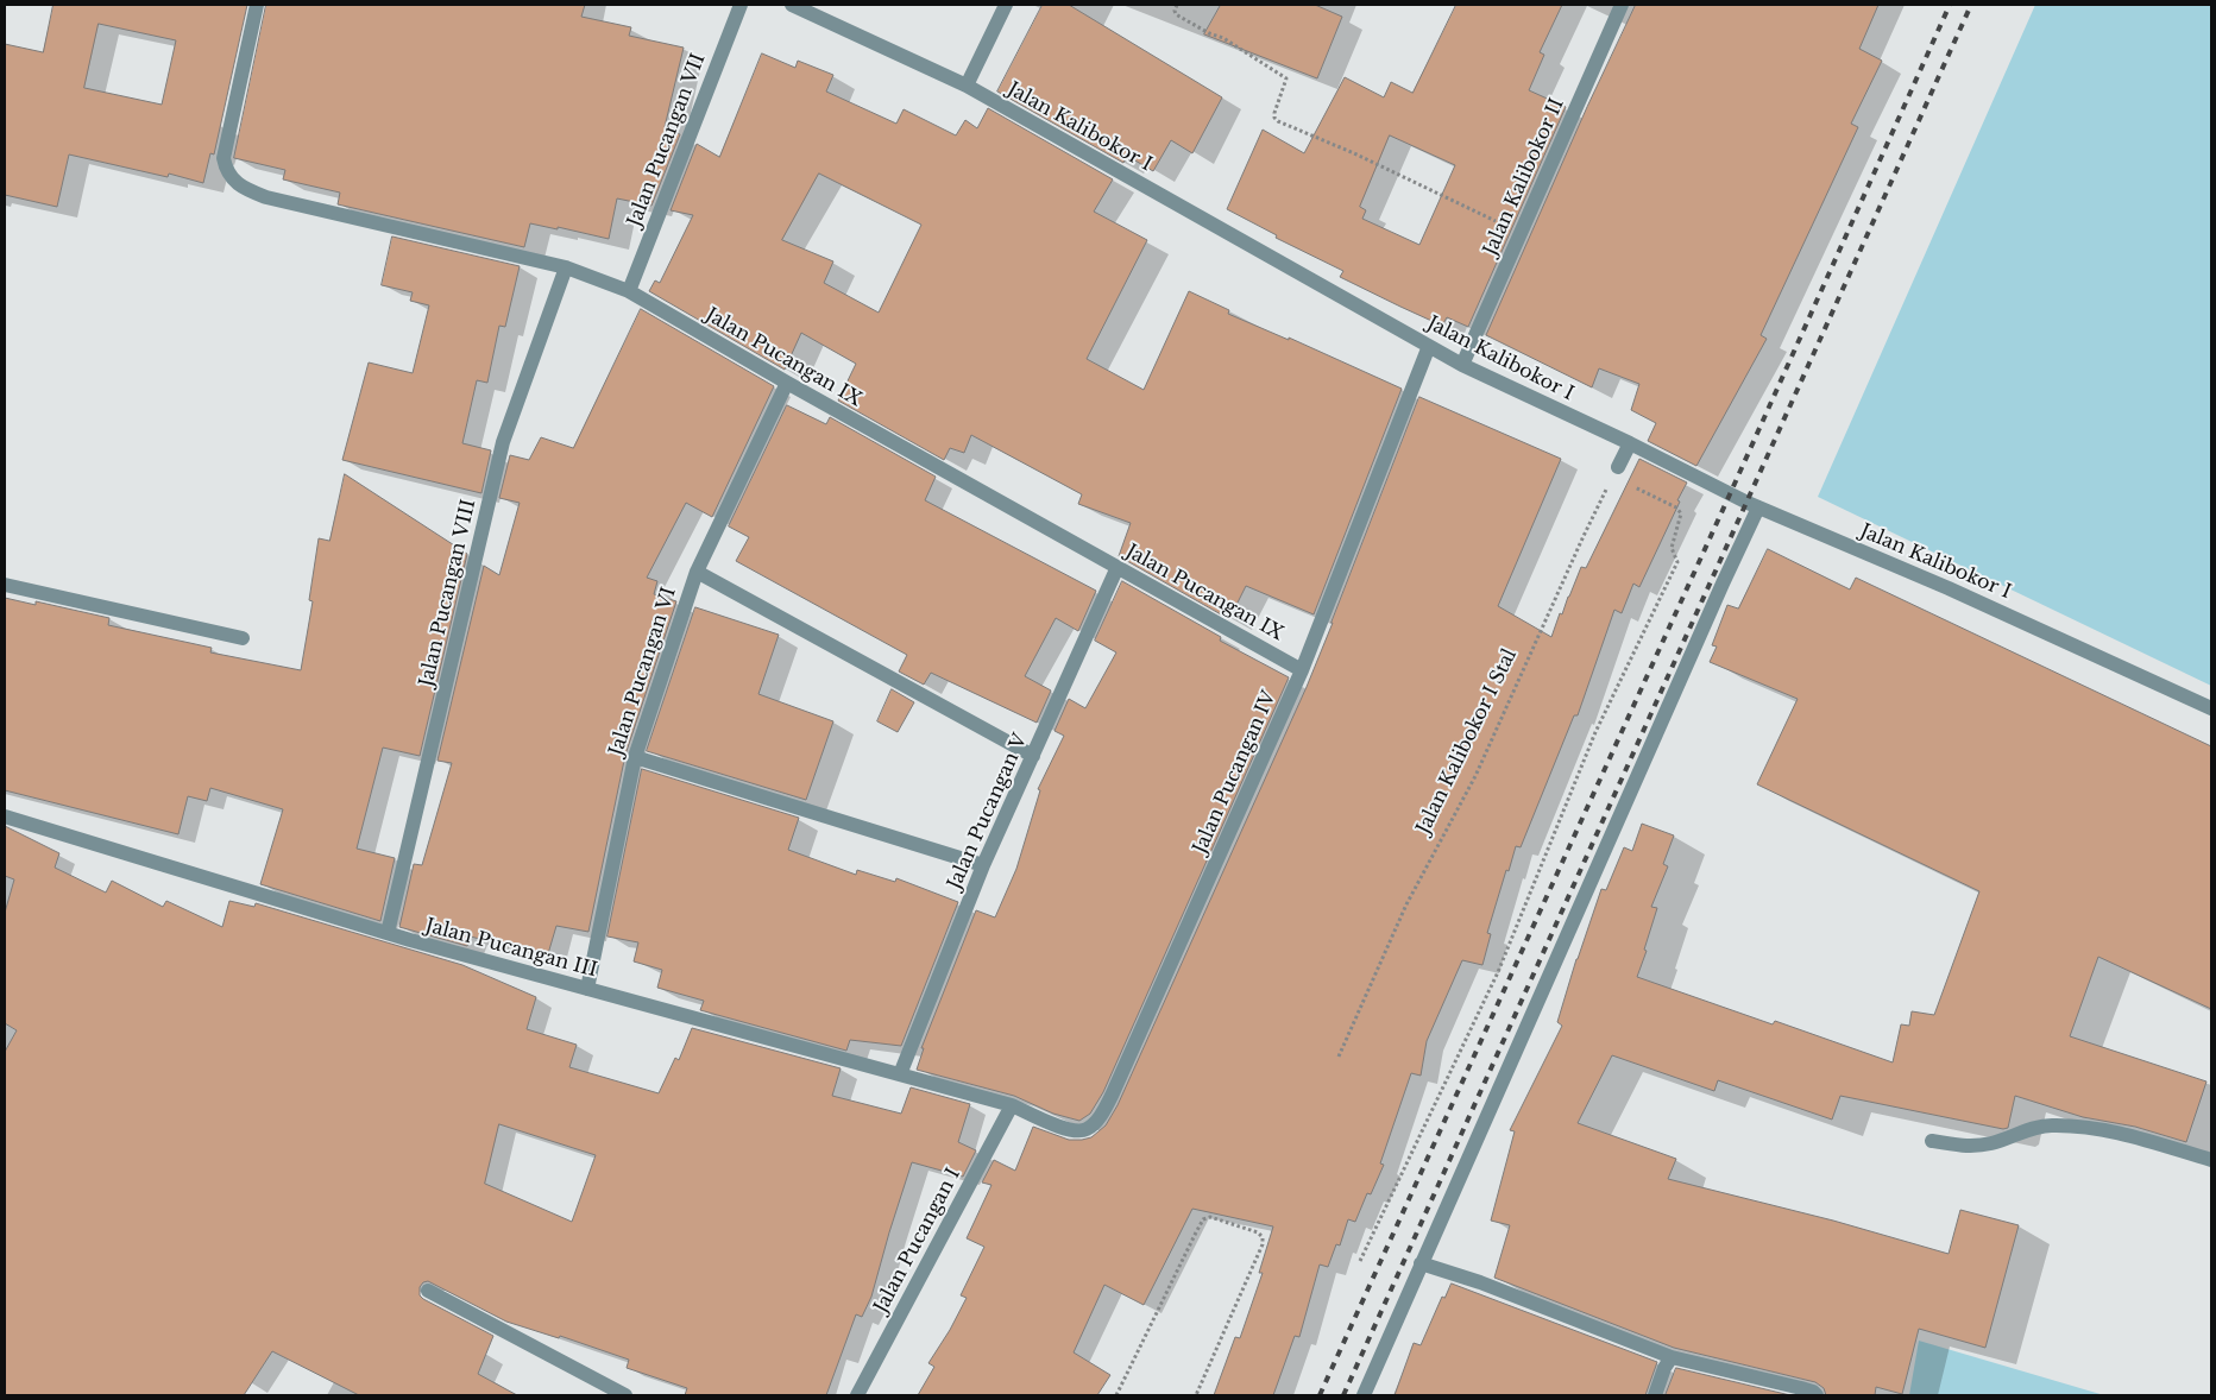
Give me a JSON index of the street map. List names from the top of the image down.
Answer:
{
  "streets": {
    "street": [
      "Jalan Kalibokor I",
      "Jalan Pucangan VII",
      "Jalan Kalibokor II",
      "Jalan Pucangan IX",
      "Jalan Pucangan VIII",
      "Jalan Pucangan VI",
      "Jalan Pucangan IV",
      "Jalan Pucangan V",
      "Jalan Pucangan III",
      "Jalan Pucangan I"
    ],
    "path": ["Jalan Kalibokor I Stal"]
  },
  "crossings": [
    ["Jalan Kalibokor I", "Jalan Kalibokor II"],
    ["Jalan Kalibokor I", "Jalan Pucangan IV"],
    ["Jalan Pucangan VII", "Jalan Pucangan IX"],
    ["Jalan Pucangan IX", "Jalan Pucangan VIII"],
    ["Jalan Pucangan IX", "Jalan Pucangan VI"],
    ["Jalan Pucangan IX", "Jalan Pucangan IV"],
    ["Jalan Pucangan IX", "Jalan Pucangan V"],
    ["Jalan Pucangan VIII", "Jalan Pucangan III"],
    ["Jalan Pucangan VI", "Jalan Pucangan III"],
    ["Jalan Pucangan IV", "Jalan Pucangan III"],
    ["Jalan Pucangan IV", "Jalan Pucangan I"],
    ["Jalan Pucangan V", "Jalan Pucangan III"],
    ["Jalan Pucangan III", "Jalan Pucangan I"]
  ]
}
